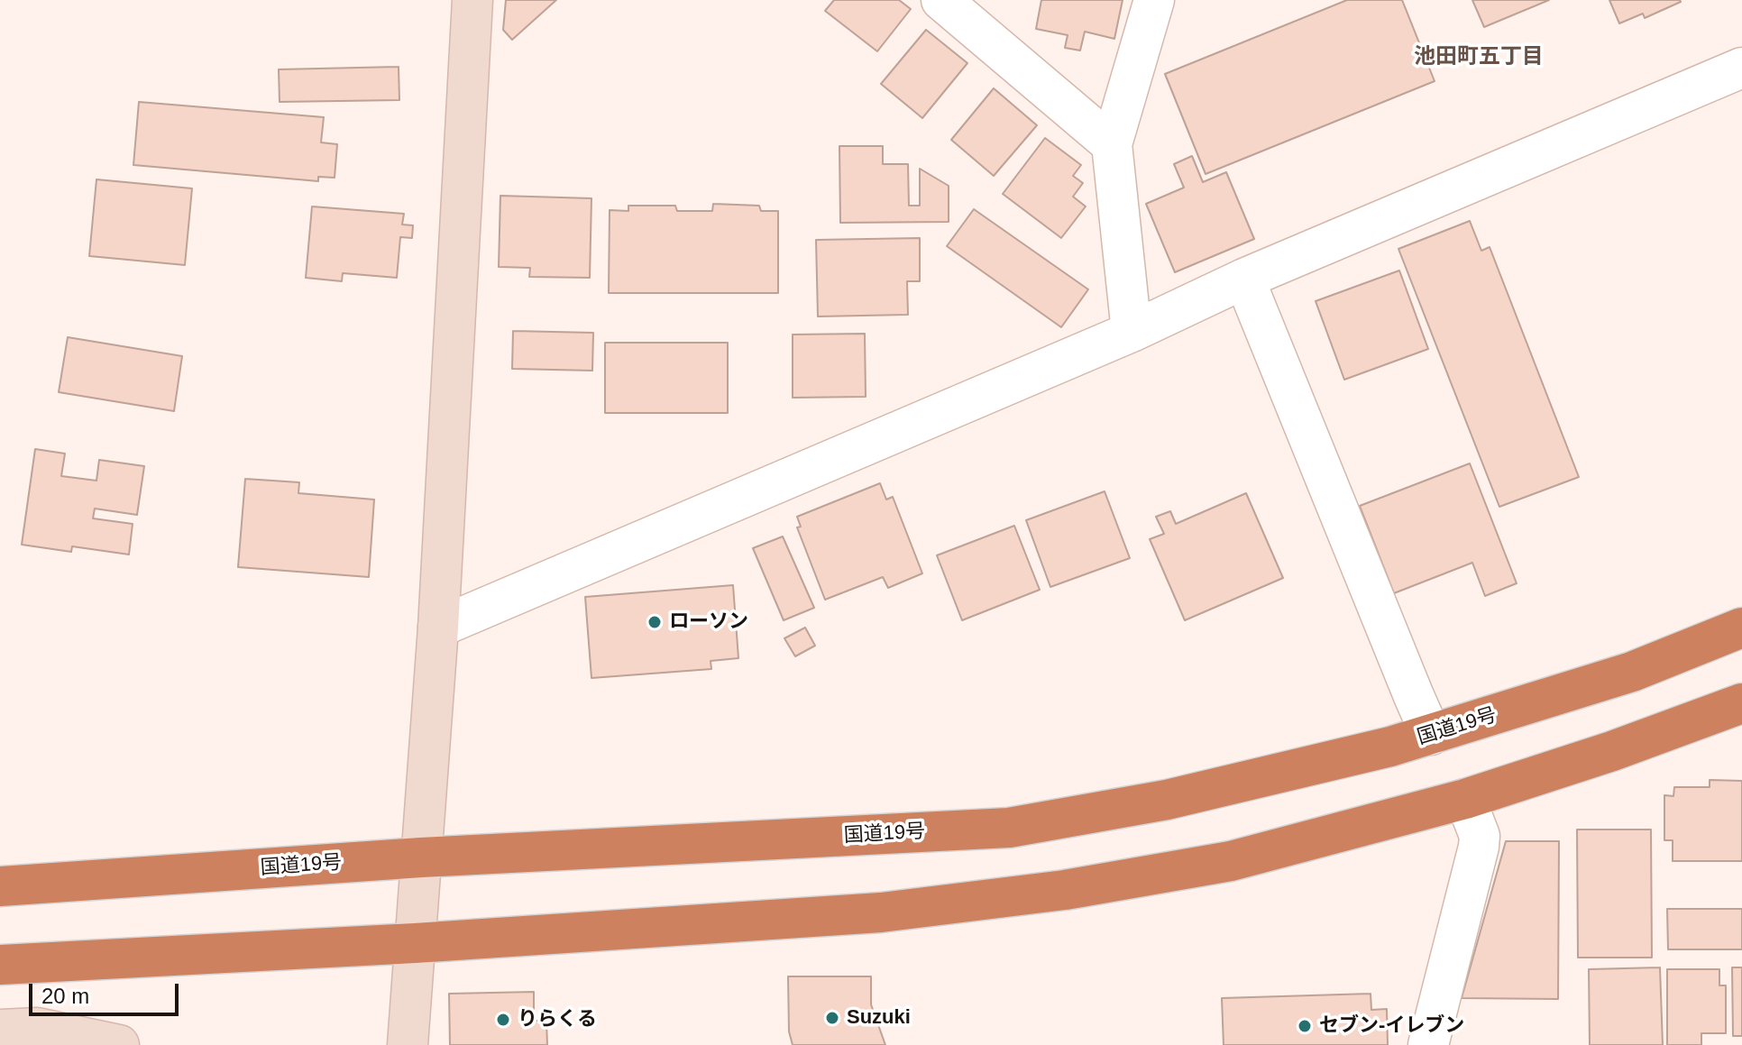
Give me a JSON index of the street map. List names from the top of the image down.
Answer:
{
  "streets": {
    "highway": ["国道19号"]
  },
  "districts": ["池田町五丁目"],
  "places": [
    "ローソン",
    "Suzuki",
    "りらくる",
    "セブン-イレブン"
  ],
  "scale_bar": "20 m"
}
